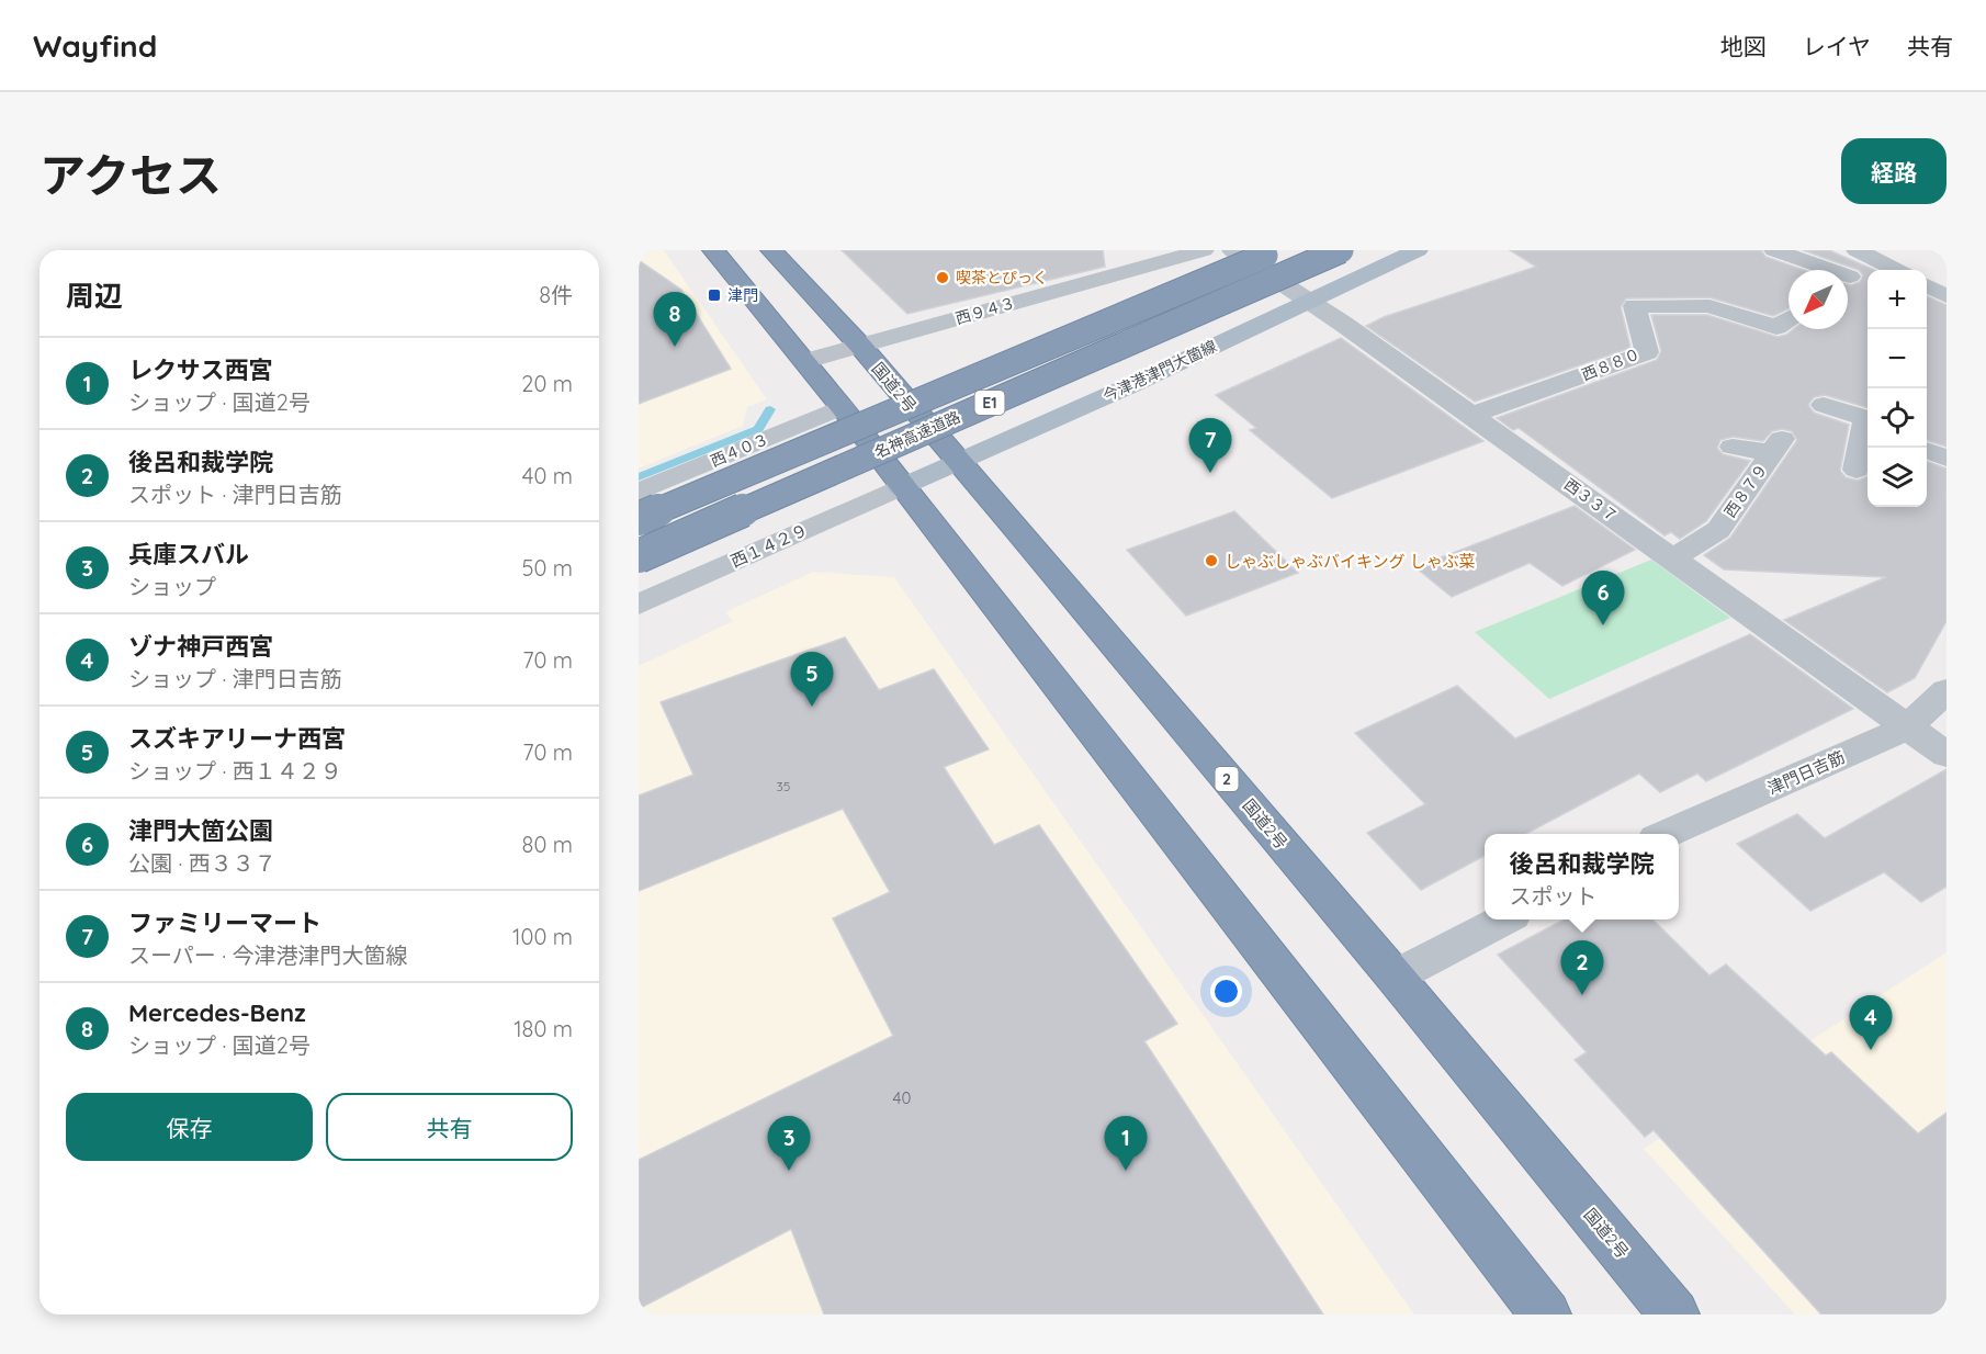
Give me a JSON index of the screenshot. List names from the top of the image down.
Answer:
{
  "streets": {
    "highway": [
      "国道2号",
      "E1",
      "名神高速道路",
      "2"
    ],
    "main road": ["今津港津門大箇線"],
    "street": [
      "西９４３",
      "西８８０",
      "西４０３",
      "西８７９",
      "西３３７",
      "西１４２９",
      "津門日吉筋"
    ]
  },
  "crossings": [
    ["西９４３", "国道2号"],
    ["西８８０", "西３３７"],
    ["今津港津門大箇線", "国道2号"],
    ["今津港津門大箇線", "西３３７"],
    ["今津港津門大箇線", "西１４２９"],
    ["西８７９", "西３３７"],
    ["西３３７", "津門日吉筋"]
  ],
  "places": {
    "other": ["喫茶とぴっく", "しゃぶしゃぶバイキング しゃぶ菜"],
    "transit": ["津門"]
  },
  "house_numbers": ["35", "40"],
  "north": "bottom left",
  "page": {
    "header": "Wayfind",
    "nav": ["地図", "レイヤ", "共有"],
    "title": "アクセス",
    "buttons": [
      "経路",
      ["保存", "共有"]
    ],
    "heading": ["周辺", "8件"],
    "map_buttons": ["+", "−"],
    "pins": [
      "8",
      "7",
      "6",
      "5",
      "2",
      "4",
      "1",
      "3"
    ],
    "list": [
      {
        "mark": "1",
        "name": "レクサス西宮",
        "note": "ショップ · 国道2号",
        "value": "20 m"
      },
      {
        "mark": "2",
        "name": "後呂和裁学院",
        "note": "スポット · 津門日吉筋",
        "value": "40 m"
      },
      {
        "mark": "3",
        "name": "兵庫スバル",
        "note": "ショップ",
        "value": "50 m"
      },
      {
        "mark": "4",
        "name": "ゾナ神戸西宮",
        "note": "ショップ · 津門日吉筋",
        "value": "70 m"
      },
      {
        "mark": "5",
        "name": "スズキアリーナ西宮",
        "note": "ショップ · 西１４２９",
        "value": "70 m"
      },
      {
        "mark": "6",
        "name": "津門大箇公園",
        "note": "公園 · 西３３７",
        "value": "80 m"
      },
      {
        "mark": "7",
        "name": "ファミリーマート",
        "note": "スーパー · 今津港津門大箇線",
        "value": "100 m"
      },
      {
        "mark": "8",
        "name": "Mercedes-Benz",
        "note": "ショップ · 国道2号",
        "value": "180 m"
      }
    ],
    "popup": ["後呂和裁学院", "スポット"]
  }
}
